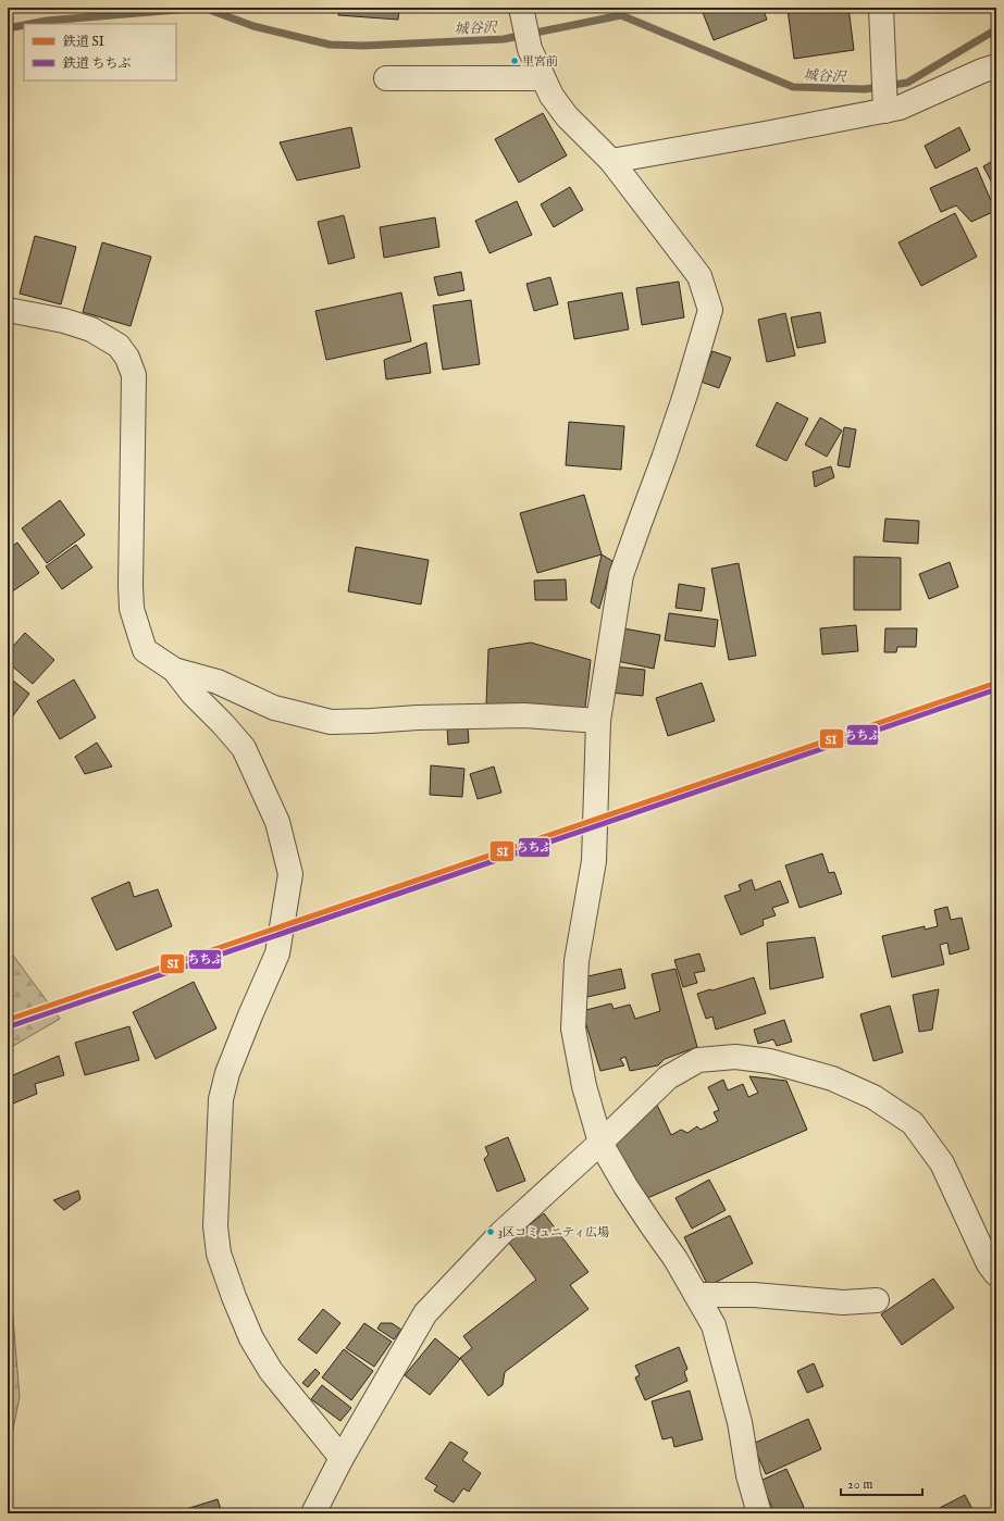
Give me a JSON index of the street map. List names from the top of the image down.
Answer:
{
  "water": ["城谷沢"],
  "places": ["里宮前", "3区コミュニティ広場"],
  "lines": ["rail line SI", "rail line ちちぶ"],
  "legend": ["鉄道 SI", "鉄道 ちちぶ"],
  "scale_bar": "20 m"
}
